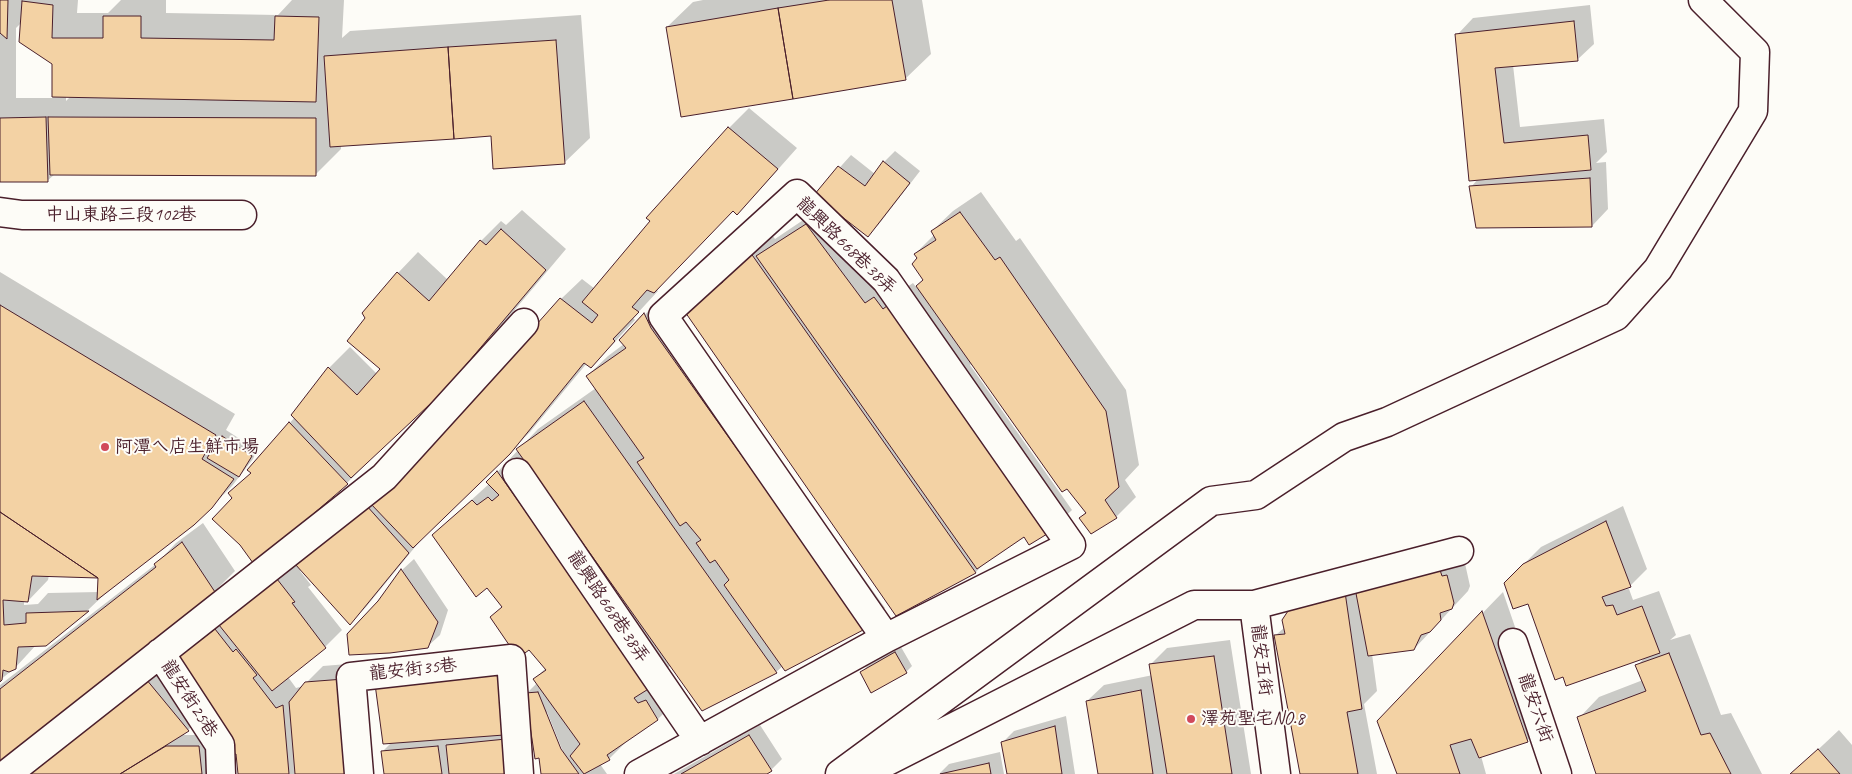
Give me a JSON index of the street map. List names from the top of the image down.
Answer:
{
  "streets": {
    "street": [
      "中山東路三段102巷",
      "龍興路668巷38弄",
      "龍安五街",
      "龍安街35巷",
      "龍安街25巷",
      "龍安六街"
    ]
  },
  "places": ["阿潭ㄟ店生鮮市場", "澤苑聖宅NO.8"]
}
